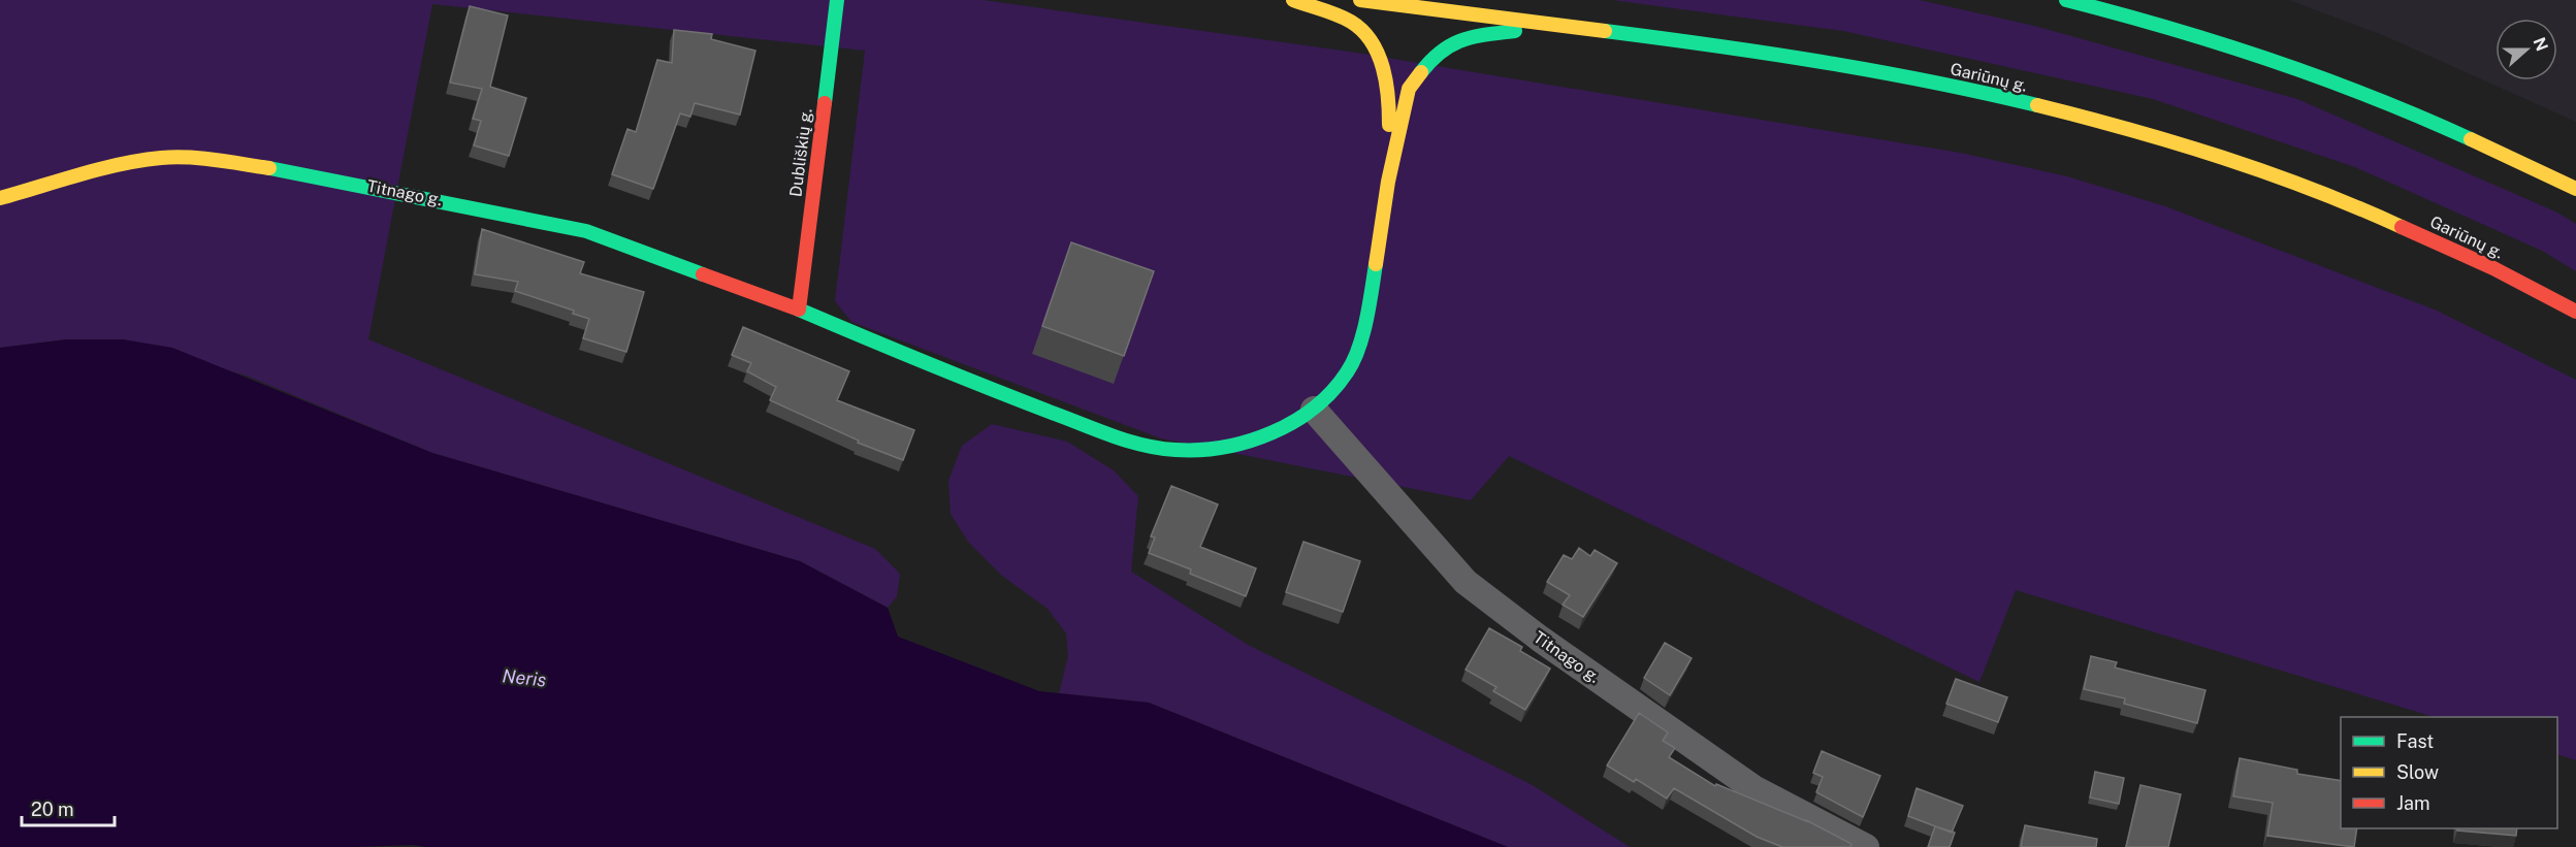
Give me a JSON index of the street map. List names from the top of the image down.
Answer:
{
  "streets": {
    "main road": ["Gariūnų g.", "Dubliškių g.", "Titnago g."]
  },
  "crossings": [
    ["Dubliškių g.", "Titnago g."]
  ],
  "water": ["Neris"],
  "legend": ["Fast", "Slow", "Jam"],
  "scale_bar": "20 m",
  "north": "right"
}
